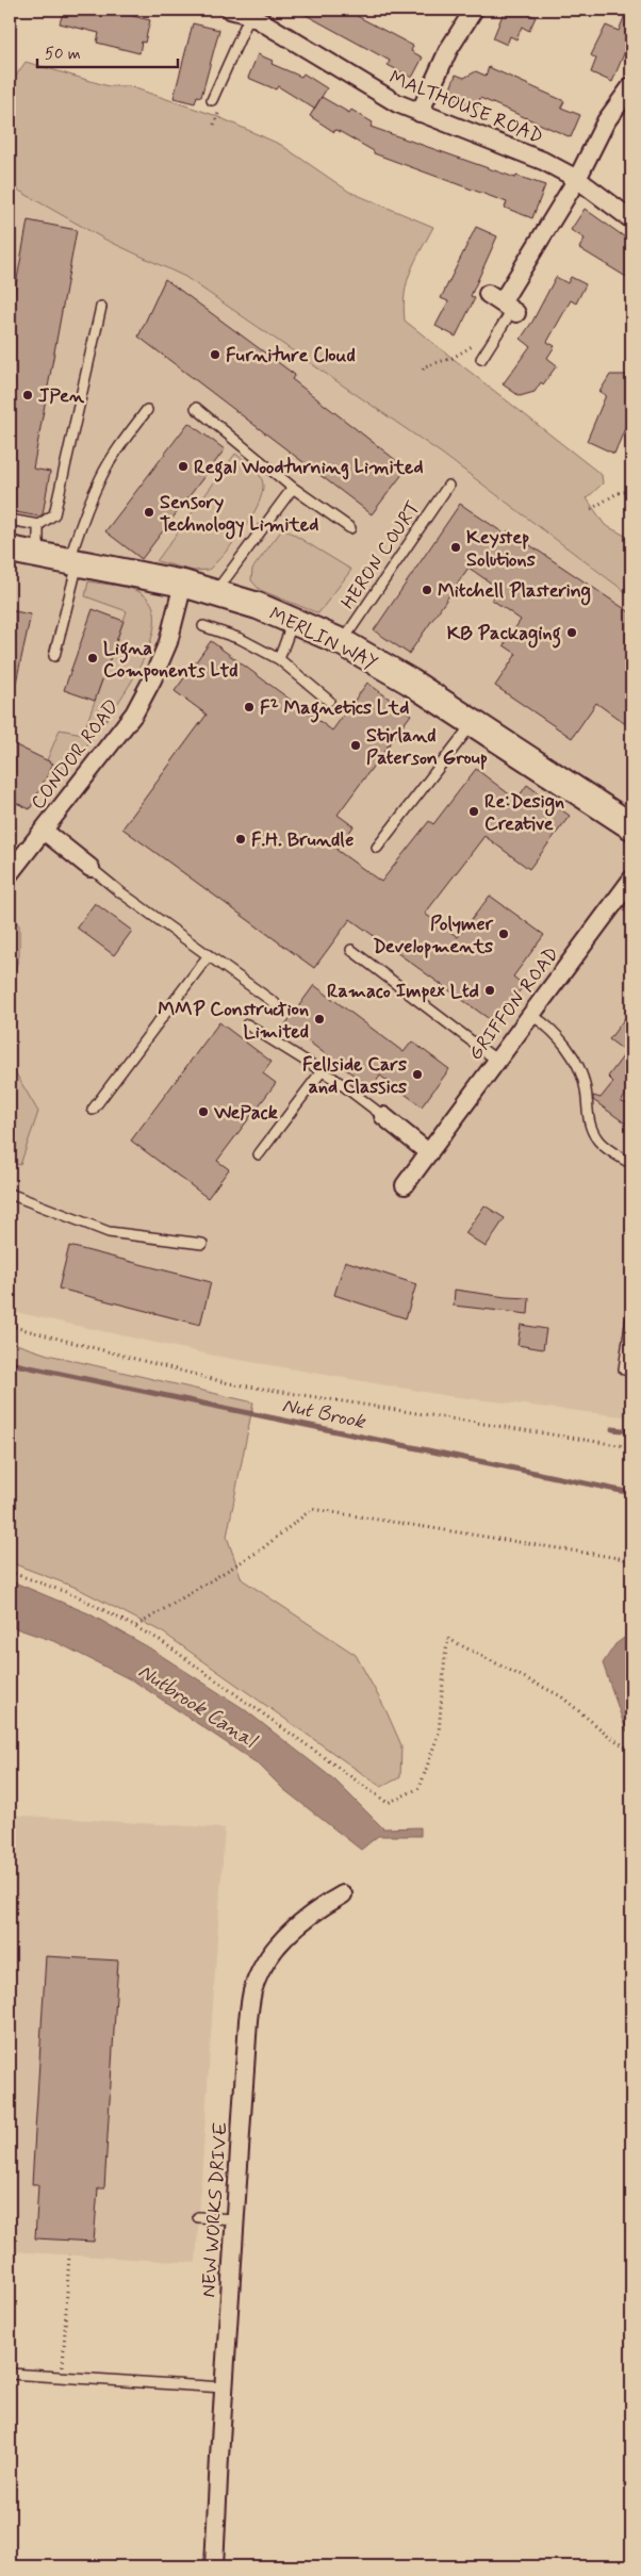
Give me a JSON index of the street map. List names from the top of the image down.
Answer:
{
  "streets": {
    "street": [
      "MALTHOUSE ROAD",
      "MERLIN WAY",
      "CONDOR ROAD",
      "GRIFFON ROAD",
      "NEW WORKS DRIVE"
    ],
    "lane": ["HERON COURT"]
  },
  "crossings": [
    ["HERON COURT", "MERLIN WAY"],
    ["MERLIN WAY", "CONDOR ROAD"]
  ],
  "water": ["Nut Brook", "Nutbrook Canal"],
  "places": [
    "Furniture Cloud",
    "JPen",
    "Regal Woodturning Limited",
    "Sensory Technology Limited",
    "Keystep Solutions",
    "Mitchell Plastering",
    "KB Packaging",
    "Ligna Components Ltd",
    "F² Magnetics Ltd",
    "Stirland Paterson Group",
    "Re:Design Creative",
    "F.H. Brundle",
    "Polymer Developments",
    "Ramaco Impex Ltd",
    "MMP Construction Limited",
    "Fellside Cars and Classics",
    "WePack"
  ],
  "scale_bar": "50 m"
}
